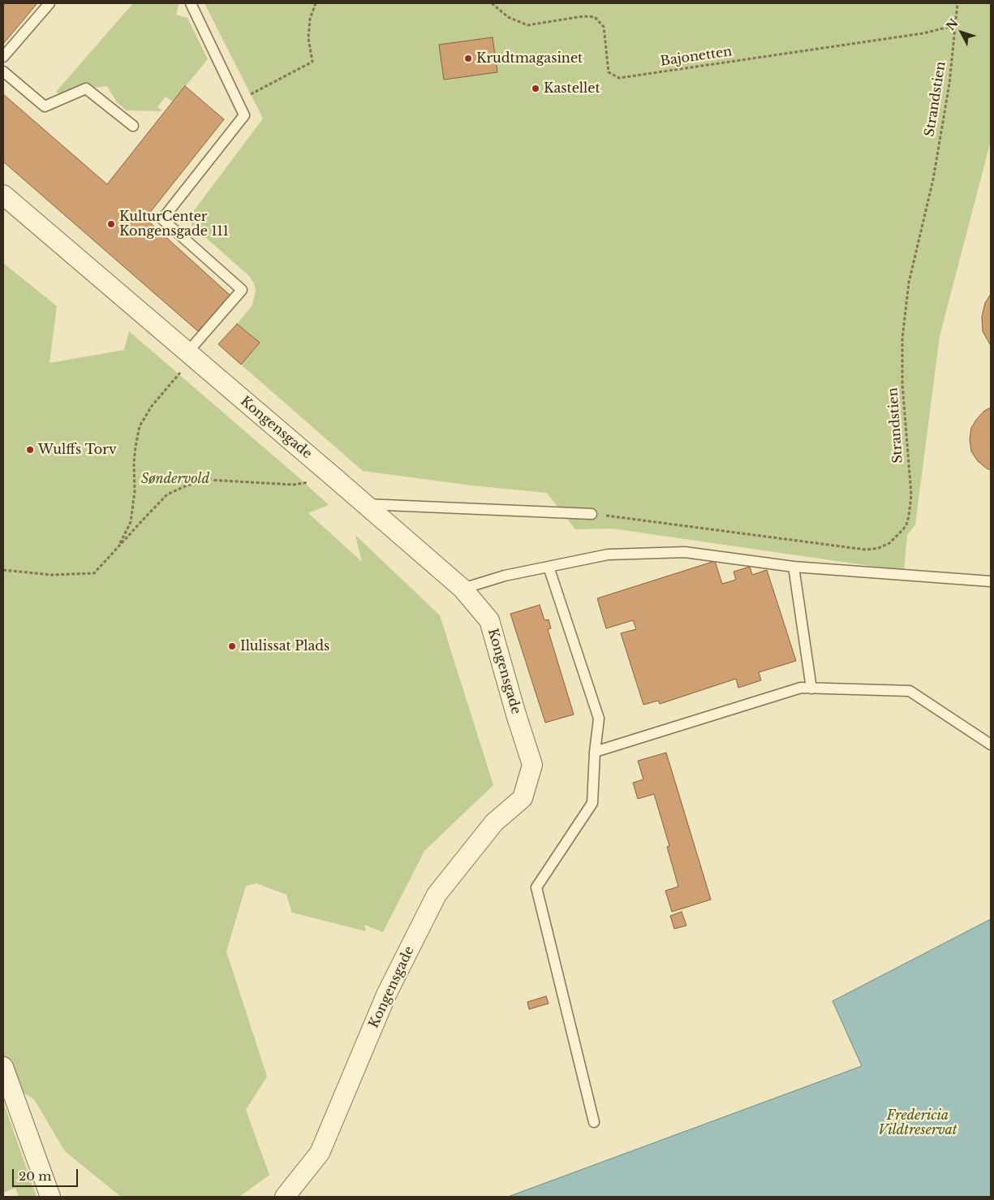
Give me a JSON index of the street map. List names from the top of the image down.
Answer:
{
  "streets": {
    "street": ["Kongensgade"],
    "path": ["Bajonetten", "Strandstien"]
  },
  "crossings": [
    ["Bajonetten", "Strandstien"]
  ],
  "parks": ["Søndervold", "Fredericia Vildtreservat"],
  "places": [
    "Krudtmagasinet",
    "Kastellet",
    "KulturCenter Kongensgade 111",
    "Wulffs Torv",
    "Ilulissat Plads"
  ],
  "scale_bar": "20 m",
  "north": "top left"
}
